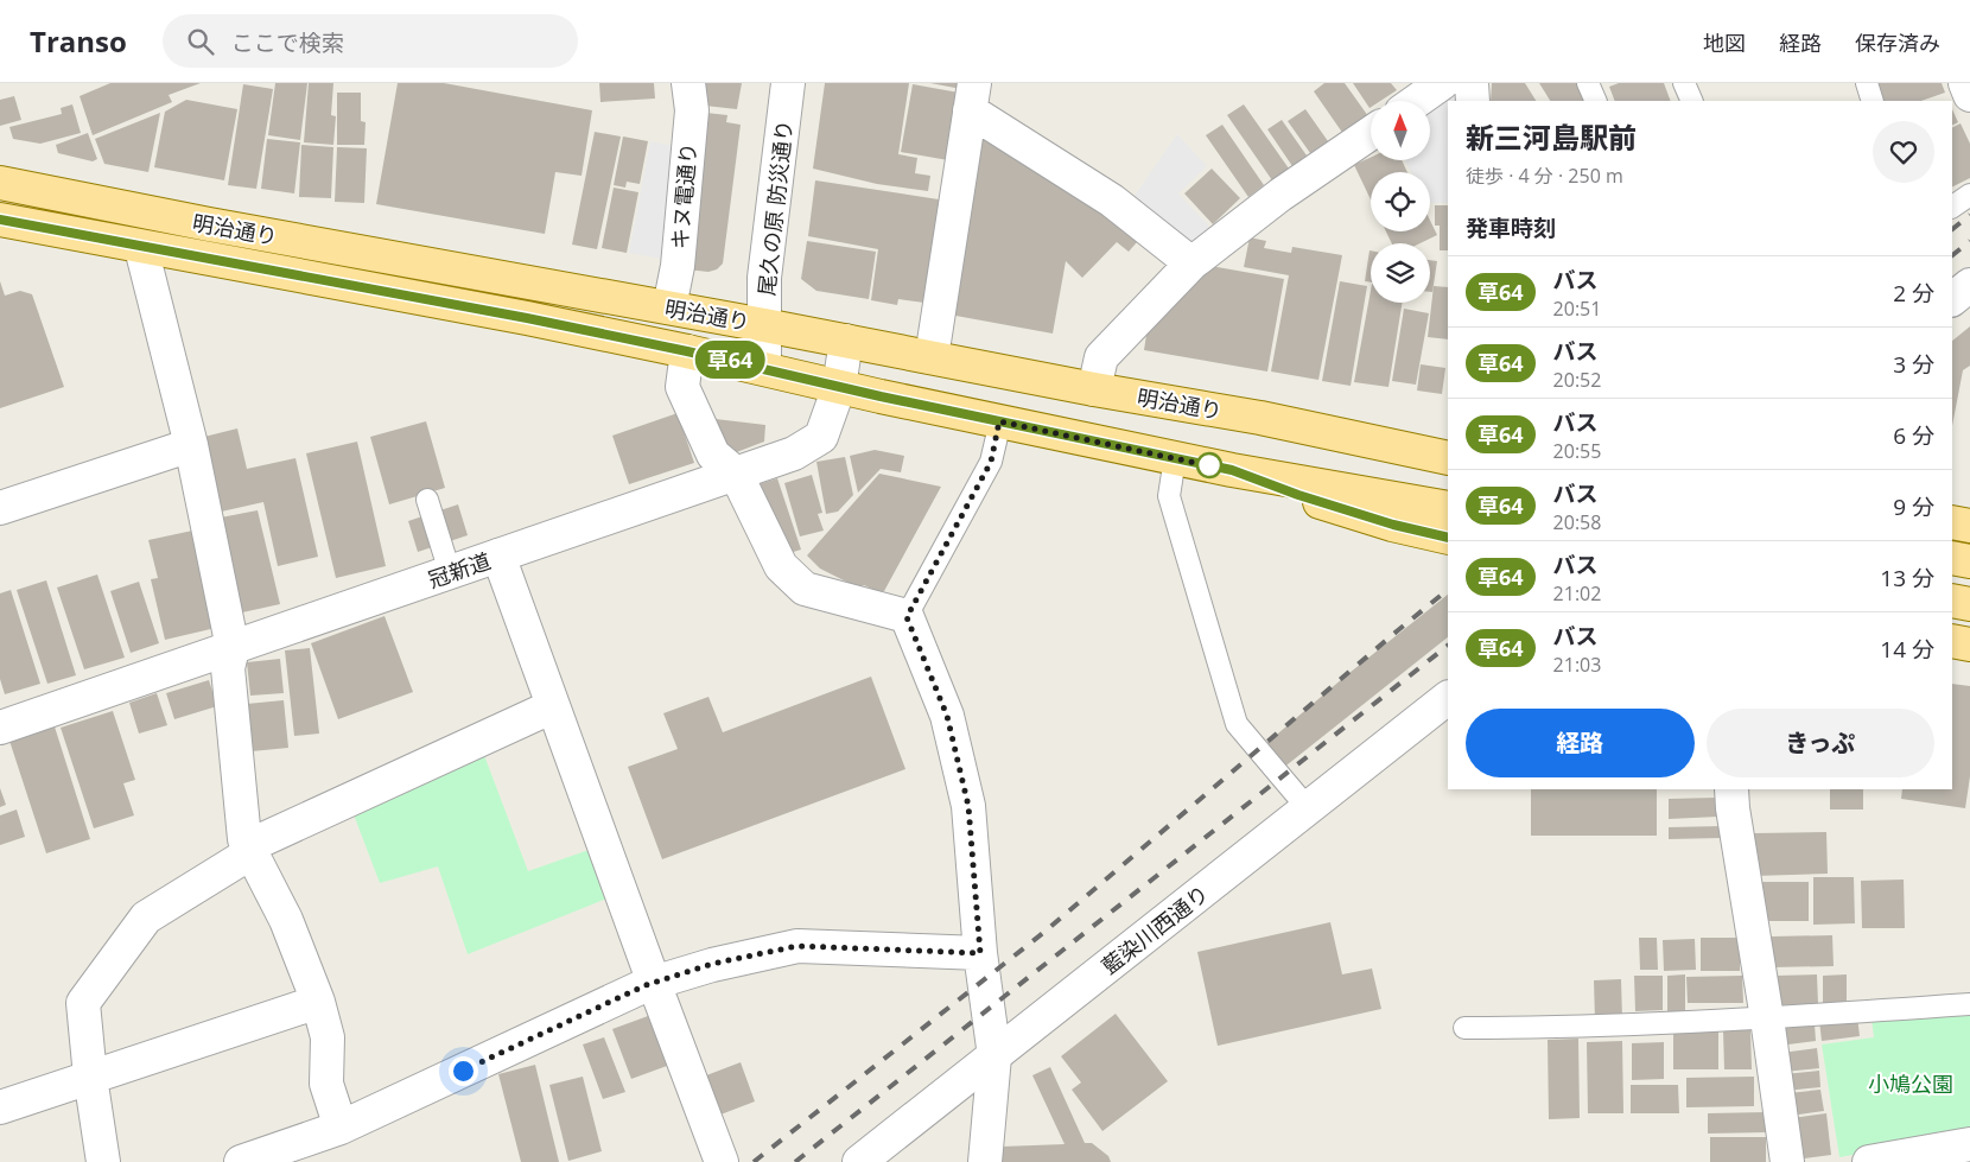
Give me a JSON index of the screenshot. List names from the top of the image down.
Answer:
{
  "streets": {
    "main road": ["明治通り"],
    "street": [
      "キヌ電通り",
      "尾久の原 防災通り",
      "冠新道",
      "藍染川西通り"
    ]
  },
  "crossings": [
    ["キヌ電通り", "明治通り"],
    ["尾久の原 防災通り", "明治通り"],
    ["明治通り", "冠新道"]
  ],
  "parks": ["小鳩公園"],
  "lines": ["bus line 草64"],
  "north": "top",
  "page": {
    "header": "Transo",
    "search": "ここで検索",
    "nav": ["地図", "経路", "保存済み"],
    "on_map": "草64",
    "heading": [
      ["新三河島駅前", "徒歩 · 4 分 · 250 m"],
      "発車時刻"
    ],
    "list": [
      {
        "mark": "草64",
        "name": "バス",
        "note": "20:51",
        "value": "2 分"
      },
      {
        "mark": "草64",
        "name": "バス",
        "note": "20:52",
        "value": "3 分"
      },
      {
        "mark": "草64",
        "name": "バス",
        "note": "20:55",
        "value": "6 分"
      },
      {
        "mark": "草64",
        "name": "バス",
        "note": "20:58",
        "value": "9 分"
      },
      {
        "mark": "草64",
        "name": "バス",
        "note": "21:02",
        "value": "13 分"
      },
      {
        "mark": "草64",
        "name": "バス",
        "note": "21:03",
        "value": "14 分"
      }
    ],
    "buttons": ["経路", "きっぷ"]
  }
}
